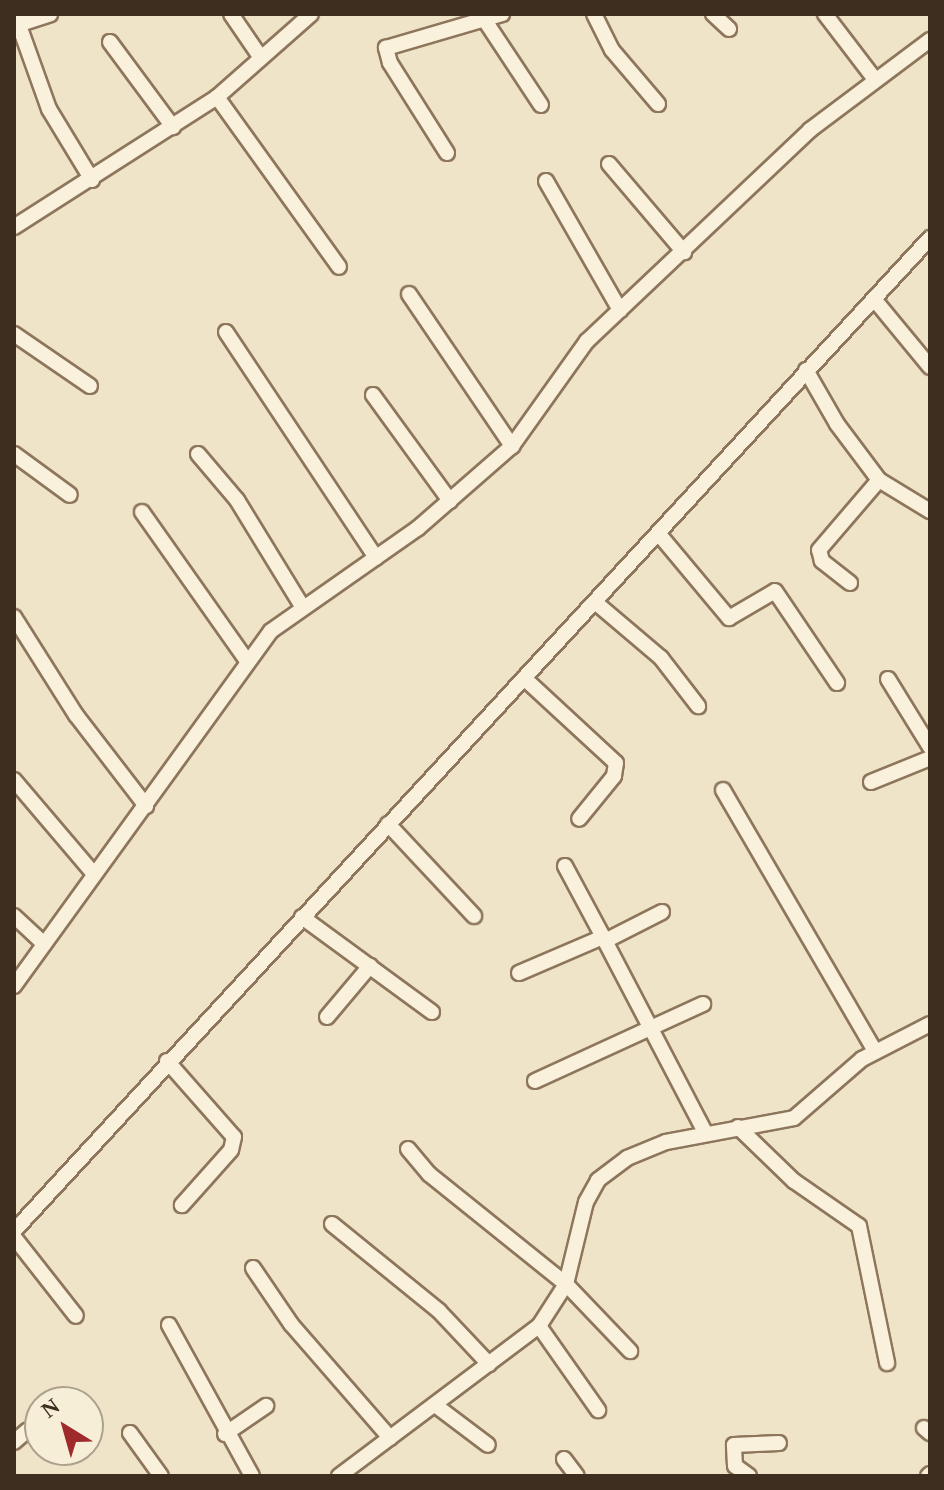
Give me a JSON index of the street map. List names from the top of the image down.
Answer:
{
  "north": "top left"
}
